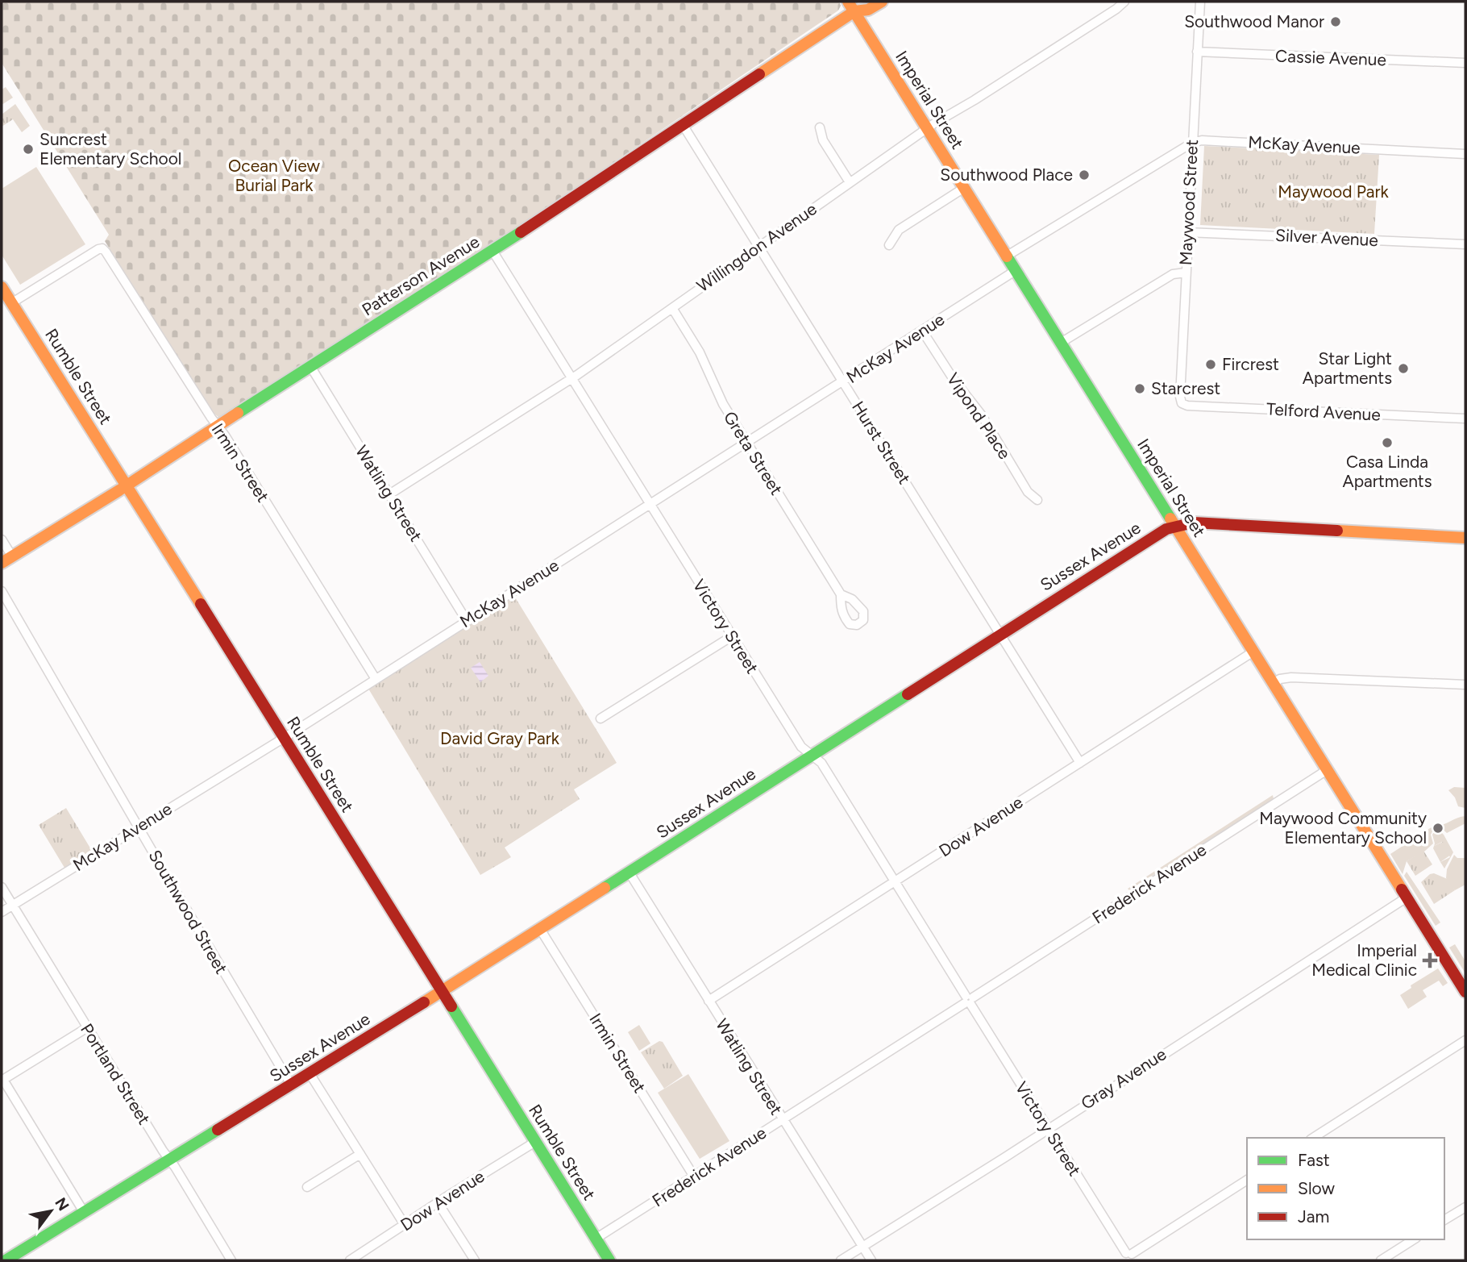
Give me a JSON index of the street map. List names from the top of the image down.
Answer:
{
  "streets": {
    "street": [
      "Cassie Avenue",
      "Imperial Street",
      "McKay Avenue",
      "Maywood Street",
      "Silver Avenue",
      "Willingdon Avenue",
      "Patterson Avenue",
      "Rumble Street",
      "Telford Avenue",
      "Vipond Place",
      "Hurst Street",
      "Greta Street",
      "Irmin Street",
      "Watling Street",
      "Sussex Avenue",
      "Victory Street",
      "Dow Avenue",
      "Frederick Avenue",
      "Southwood Street",
      "Portland Street",
      "Gray Avenue"
    ]
  },
  "crossings": [
    ["Cassie Avenue", "Maywood Street"],
    ["Imperial Street", "McKay Avenue"],
    ["Imperial Street", "Willingdon Avenue"],
    ["Imperial Street", "Patterson Avenue"],
    ["Imperial Street", "Sussex Avenue"],
    ["Imperial Street", "Dow Avenue"],
    ["Imperial Street", "Frederick Avenue"],
    ["Imperial Street", "Gray Avenue"],
    ["McKay Avenue", "Maywood Street"],
    ["McKay Avenue", "Rumble Street"],
    ["McKay Avenue", "Vipond Place"],
    ["McKay Avenue", "Hurst Street"],
    ["McKay Avenue", "Greta Street"],
    ["McKay Avenue", "Irmin Street"],
    ["McKay Avenue", "Watling Street"],
    ["McKay Avenue", "Victory Street"],
    ["McKay Avenue", "Southwood Street"],
    ["McKay Avenue", "Portland Street"],
    ["Maywood Street", "Silver Avenue"],
    ["Maywood Street", "Telford Avenue"],
    ["Willingdon Avenue", "Hurst Street"],
    ["Willingdon Avenue", "Greta Street"],
    ["Willingdon Avenue", "Watling Street"],
    ["Willingdon Avenue", "Victory Street"],
    ["Patterson Avenue", "Rumble Street"],
    ["Patterson Avenue", "Hurst Street"],
    ["Patterson Avenue", "Irmin Street"],
    ["Patterson Avenue", "Watling Street"],
    ["Patterson Avenue", "Victory Street"],
    ["Rumble Street", "Irmin Street"],
    ["Rumble Street", "Sussex Avenue"],
    ["Rumble Street", "Dow Avenue"],
    ["Rumble Street", "Frederick Avenue"],
    ["Hurst Street", "Sussex Avenue"],
    ["Hurst Street", "Dow Avenue"],
    ["Irmin Street", "Sussex Avenue"],
    ["Irmin Street", "Frederick Avenue"],
    ["Watling Street", "Sussex Avenue"],
    ["Watling Street", "Dow Avenue"],
    ["Watling Street", "Frederick Avenue"],
    ["Watling Street", "Gray Avenue"],
    ["Sussex Avenue", "Victory Street"],
    ["Sussex Avenue", "Southwood Street"],
    ["Sussex Avenue", "Portland Street"],
    ["Victory Street", "Dow Avenue"],
    ["Victory Street", "Frederick Avenue"],
    ["Victory Street", "Gray Avenue"]
  ],
  "parks": ["Ocean View Burial Park", "Maywood Park", "David Gray Park"],
  "places": {
    "other": [
      "Southwood Manor",
      "Suncrest Elementary School",
      "Southwood Place",
      "Fircrest",
      "Star Light Apartments",
      "Starcrest",
      "Casa Linda Apartments",
      "Maywood Community Elementary School"
    ],
    "health": ["Imperial Medical Clinic"]
  },
  "legend": ["Fast", "Slow", "Jam"],
  "north": "top right"
}
